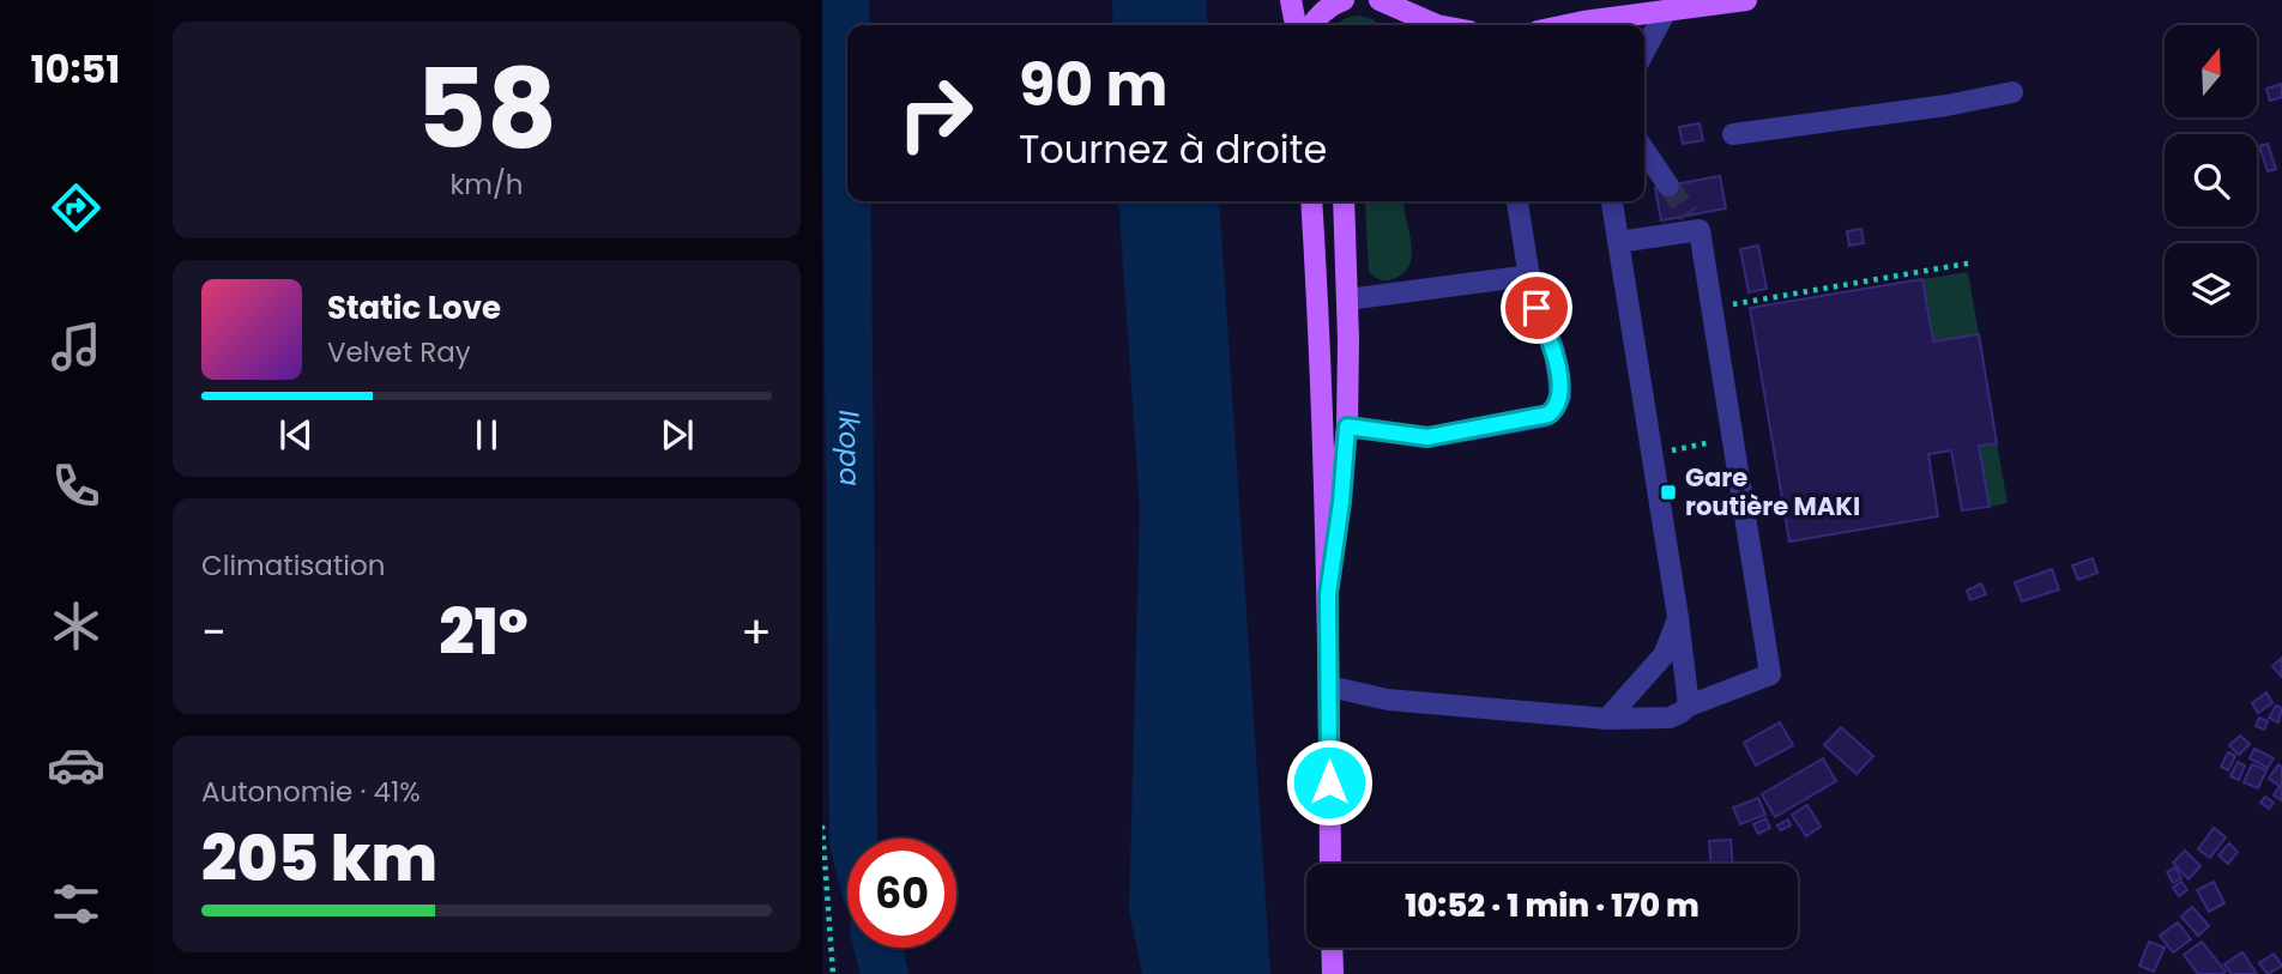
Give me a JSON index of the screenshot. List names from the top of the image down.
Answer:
{
  "water": ["Ikopa"],
  "places": {
    "transit": ["Gare routière MAKI"]
  },
  "north": "top",
  "page": {
    "tabs": "10:51",
    "tile": [
      ["58", "km/h"],
      "Climatisation",
      ["Autonomie · 41%", "205 km"]
    ],
    "turn": ["90 m", "Tournez à droite"],
    "song": ["Static Love", "Velvet Ray"],
    "heat": ["−", "21°", "+"],
    "limit": "60",
    "trip": "10:52 · 1 min · 170 m"
  }
}
